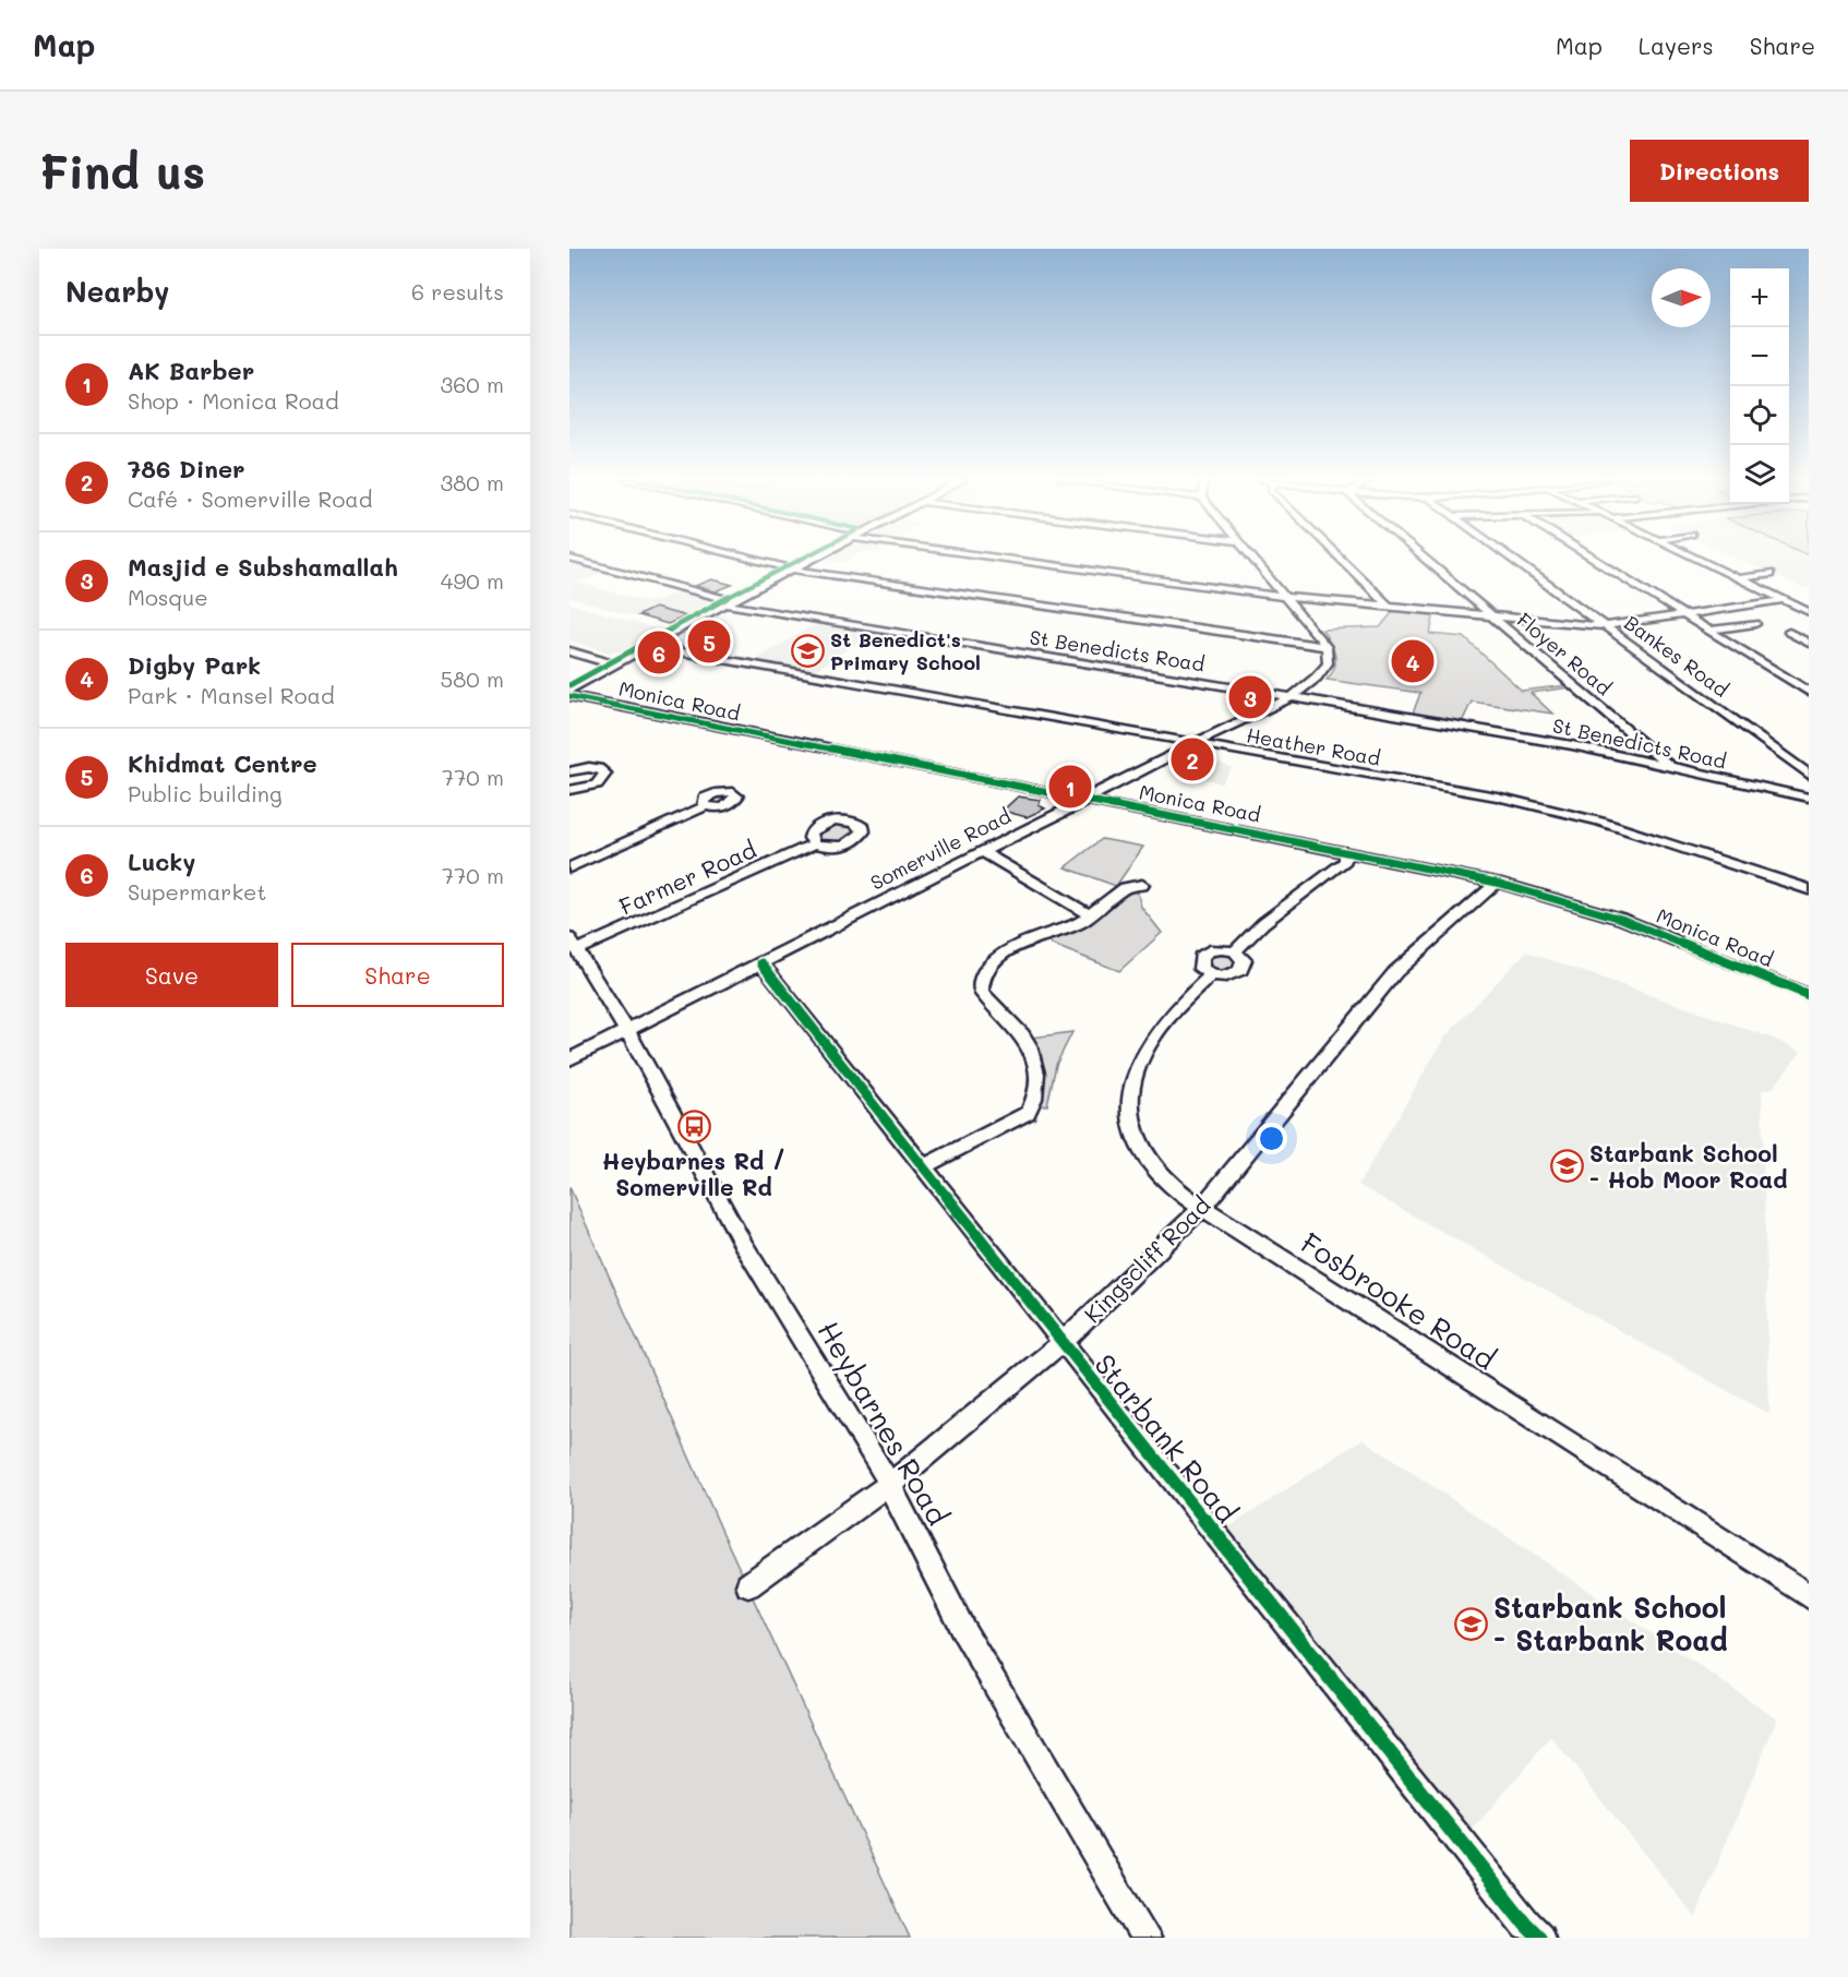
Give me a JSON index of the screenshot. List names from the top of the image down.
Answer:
{
  "streets": {
    "street": [
      "St Benedicts Road",
      "Floyer Road",
      "Bankes Road",
      "Monica Road",
      "Heather Road",
      "Somerville Road",
      "Farmer Road",
      "Kingscliff Road",
      "Fosbrooke Road",
      "Heybarnes Road",
      "Starbank Road"
    ]
  },
  "crossings": [
    ["St Benedicts Road", "Floyer Road"],
    ["St Benedicts Road", "Somerville Road"],
    ["Monica Road", "Somerville Road"],
    ["Monica Road", "Kingscliff Road"],
    ["Heather Road", "Somerville Road"],
    ["Somerville Road", "Heybarnes Road"],
    ["Somerville Road", "Starbank Road"],
    ["Farmer Road", "Heybarnes Road"],
    ["Kingscliff Road", "Fosbrooke Road"],
    ["Kingscliff Road", "Heybarnes Road"],
    ["Kingscliff Road", "Starbank Road"]
  ],
  "places": {
    "school or university": ["St Benedict's Primary School", "Starbank School - Hob Moor Road", "Starbank School - Starbank Road"],
    "bus stop": ["Heybarnes Rd / Somerville Rd"]
  },
  "north": "right",
  "page": {
    "header": "Map",
    "nav": ["Map", "Layers", "Share"],
    "buttons": [
      "Directions",
      ["Save", "Share"]
    ],
    "title": "Find us",
    "heading": ["Nearby", "6 results"],
    "map_buttons": ["+", "−"],
    "list": [
      {
        "mark": "1",
        "name": "AK Barber",
        "note": "Shop · Monica Road",
        "value": "360 m"
      },
      {
        "mark": "2",
        "name": "786 Diner",
        "note": "Café · Somerville Road",
        "value": "380 m"
      },
      {
        "mark": "3",
        "name": "Masjid e Subshamallah",
        "note": "Mosque",
        "value": "490 m"
      },
      {
        "mark": "4",
        "name": "Digby Park",
        "note": "Park · Mansel Road",
        "value": "580 m"
      },
      {
        "mark": "5",
        "name": "Khidmat Centre",
        "note": "Public building",
        "value": "770 m"
      },
      {
        "mark": "6",
        "name": "Lucky",
        "note": "Supermarket",
        "value": "770 m"
      }
    ],
    "pins": [
      "5",
      "6",
      "4",
      "3",
      "2",
      "1"
    ]
  }
}
